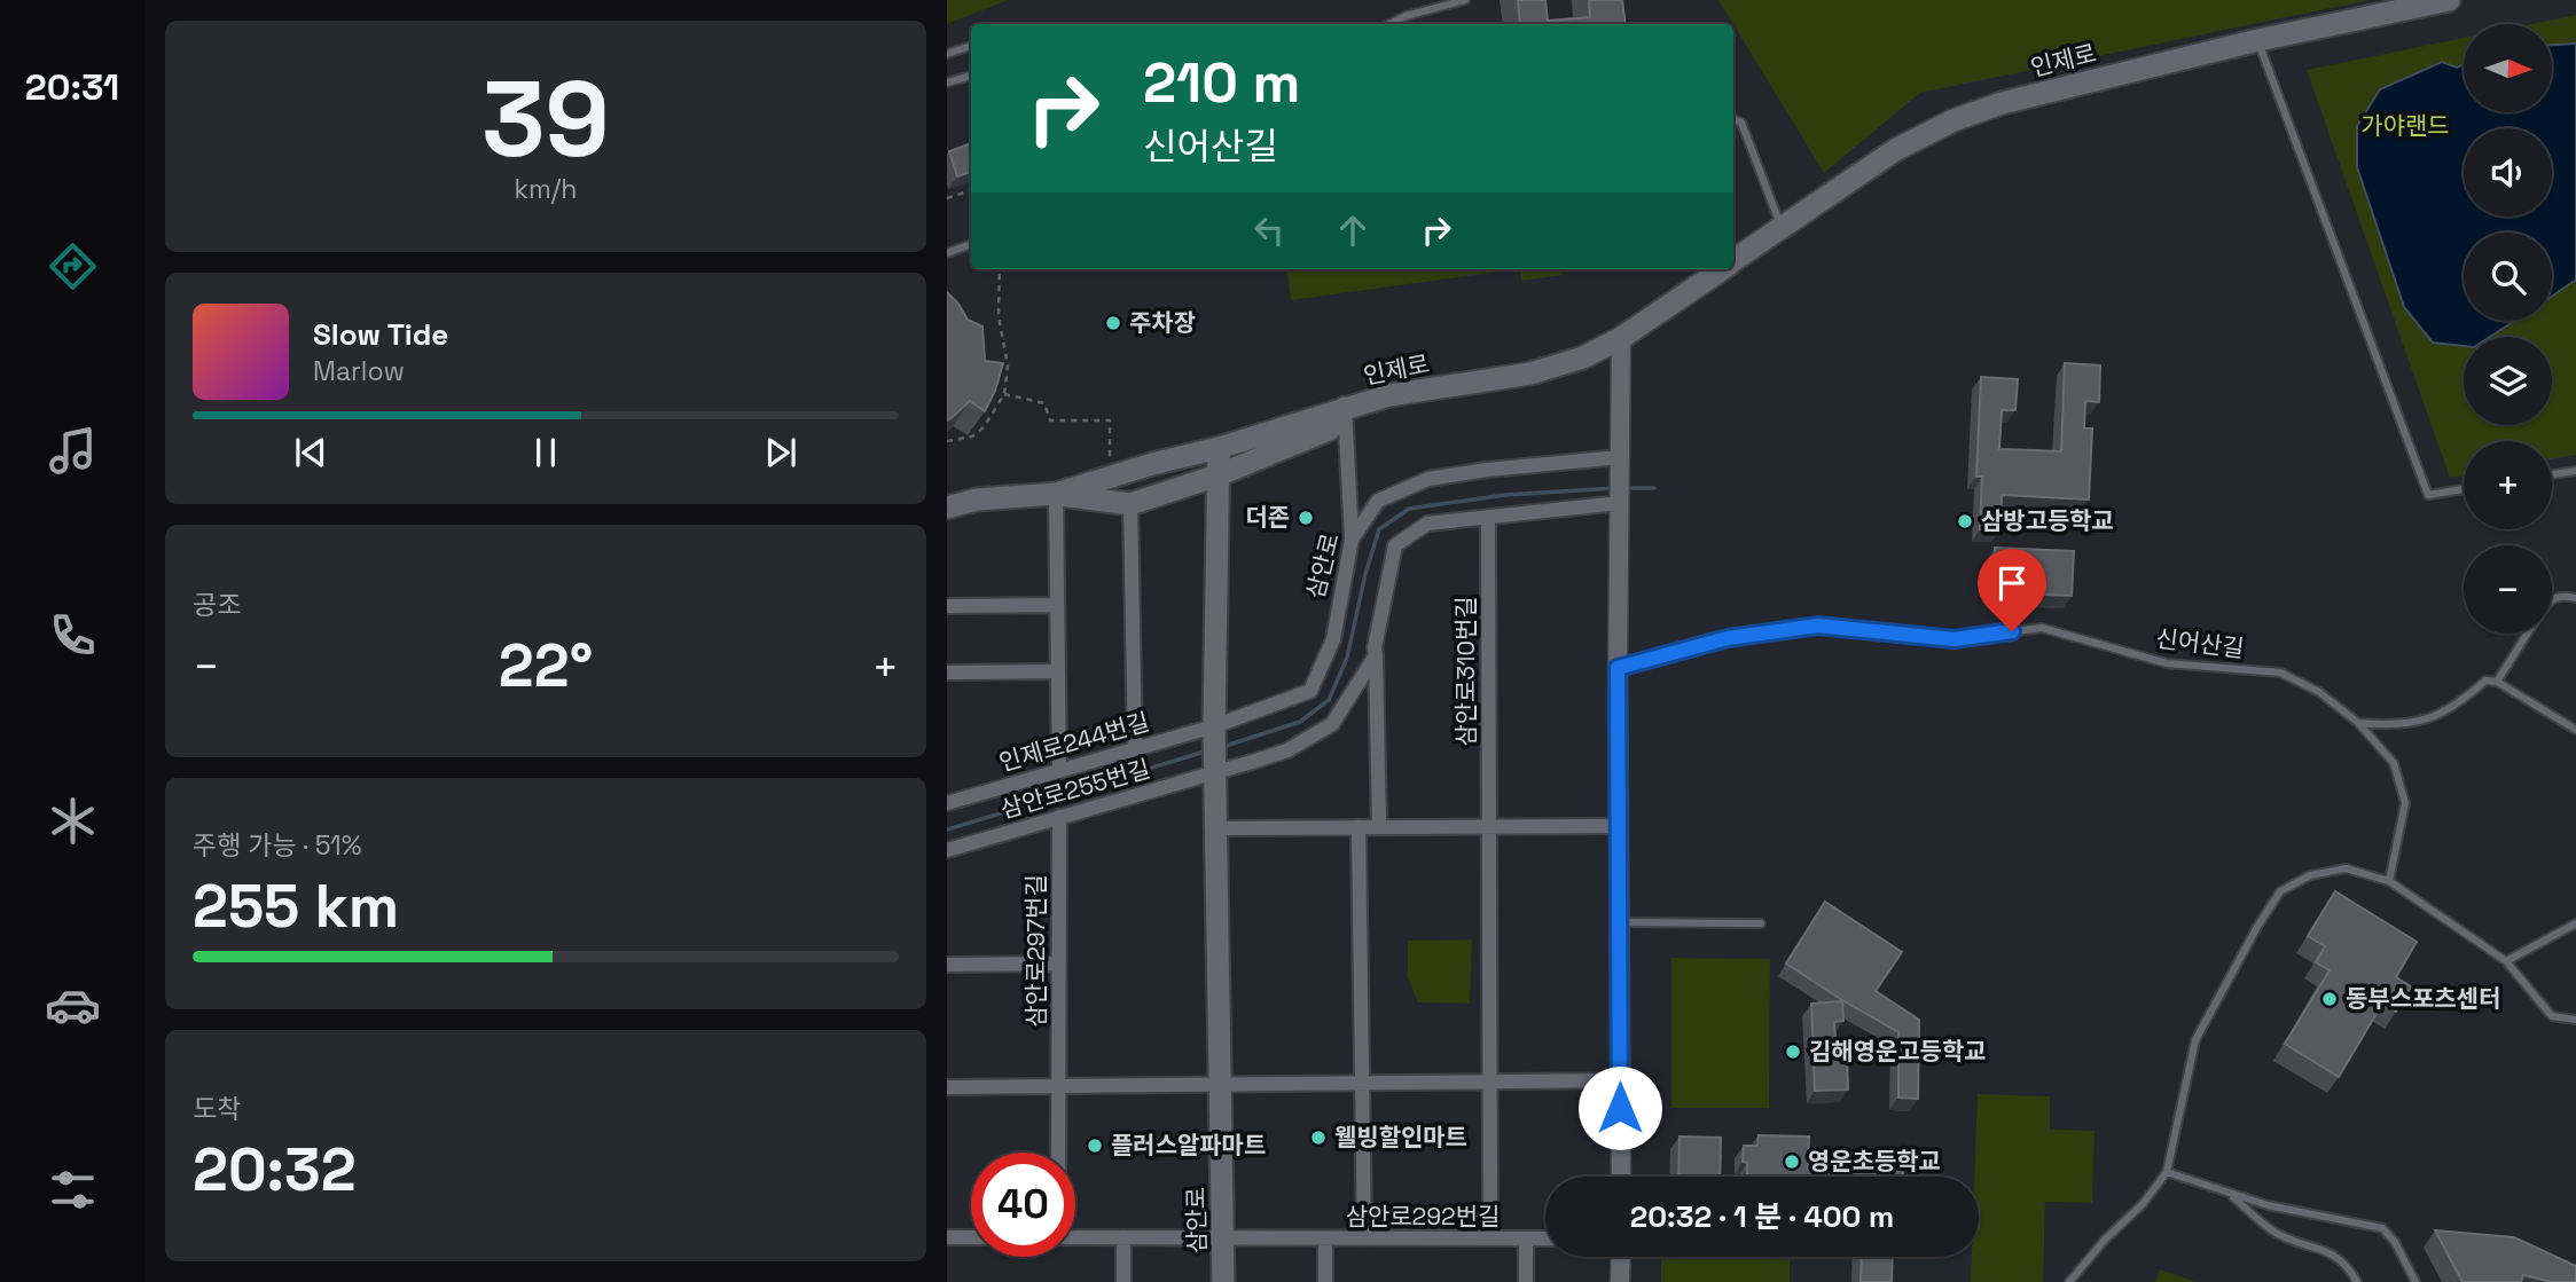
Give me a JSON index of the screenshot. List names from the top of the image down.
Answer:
{
  "streets": {
    "main road": ["인제로", "삼안로"],
    "street": [
      "삼안로310번길",
      "인제로244번길",
      "삼안로255번길",
      "삼안로297번길",
      "삼안로292번길"
    ],
    "lane": ["신어산길"]
  },
  "crossings": [
    ["삼안로", "인제로244번길"],
    ["삼안로", "삼안로255번길"],
    ["삼안로", "삼안로292번길"],
    ["삼안로310번길", "삼안로292번길"],
    ["삼안로255번길", "삼안로297번길"]
  ],
  "parks": ["가야랜드"],
  "places": [
    "주차장",
    "더존",
    "삼방고등학교",
    "동부스포츠센터",
    "김해영운고등학교",
    "웰빙할인마트",
    "플러스알파마트",
    "영운초등학교"
  ],
  "north": "right",
  "page": {
    "tabs": "20:31",
    "tile": [
      ["39", "km/h"],
      "공조",
      ["주행 가능 · 51%", "255 km"],
      ["도착", "20:32"]
    ],
    "map_buttons": ["+", "−"],
    "turn": ["210 m", "신어산길"],
    "song": ["Slow Tide", "Marlow"],
    "heat": ["−", "22°", "+"],
    "limit": "40",
    "trip": "20:32 · 1 분 · 400 m"
  }
}
